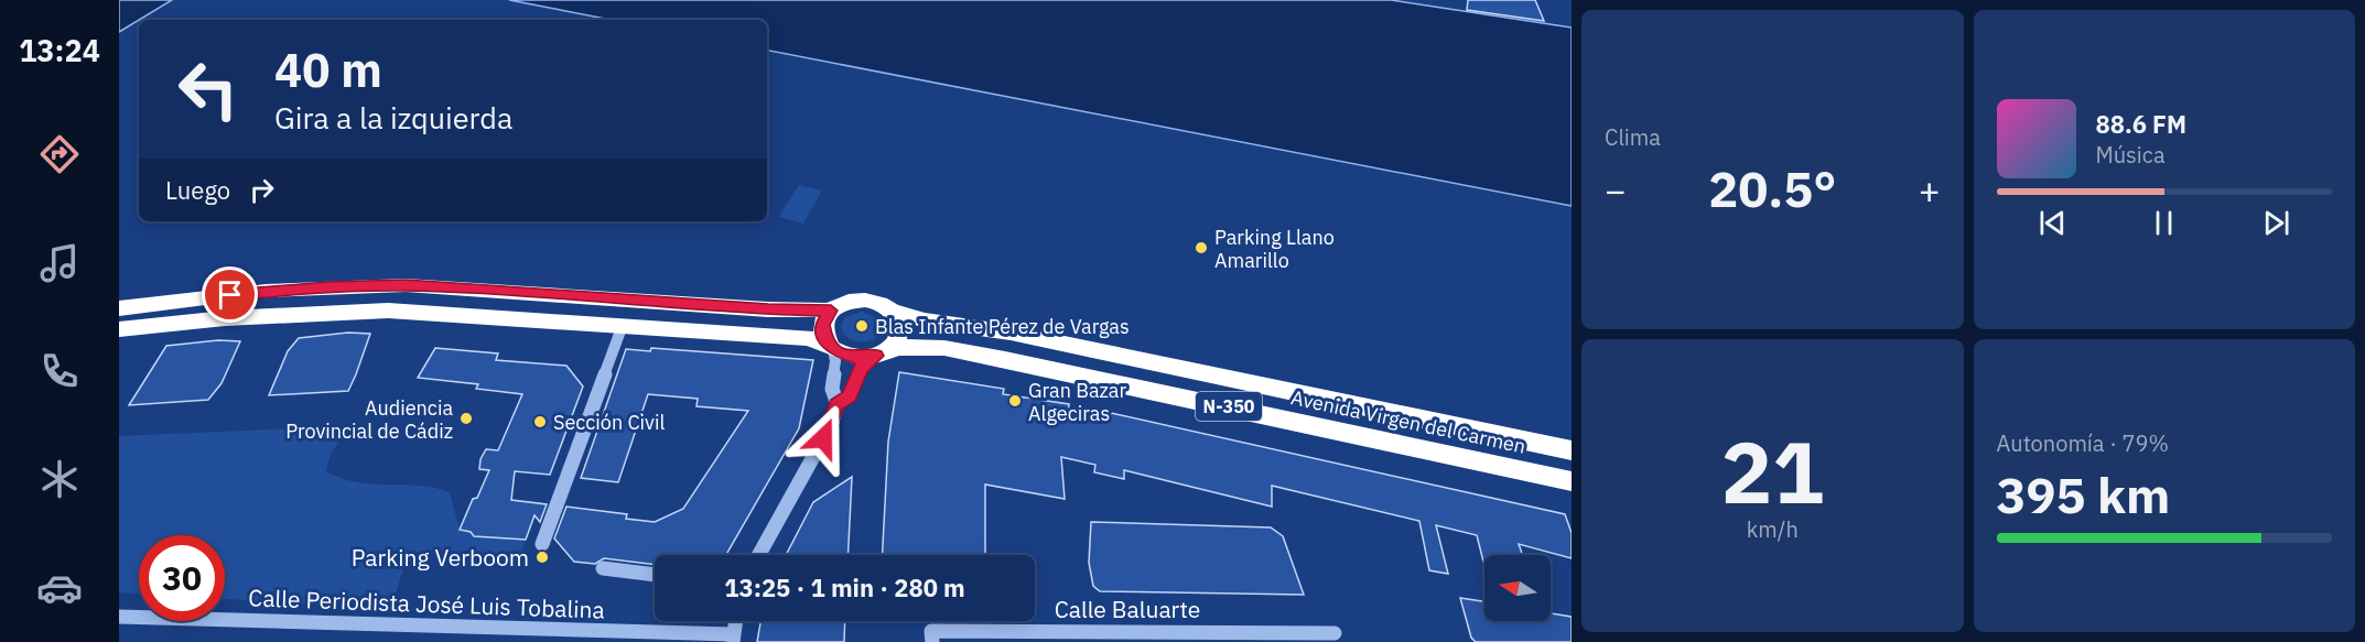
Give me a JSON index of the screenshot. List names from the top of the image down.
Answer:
{
  "streets": {
    "highway": ["N-350", "Avenida Virgen del Carmen"],
    "street": ["Calle Periodista José Luis Tobalina", "Calle Baluarte"]
  },
  "crossings": [
    ["N-350", "Avenida Virgen del Carmen"]
  ],
  "places": [
    "Parking Llano Amarillo",
    "Blas Infante Pérez de Vargas",
    "Gran Bazar Algeciras",
    "Audiencia Provincial de Cádiz",
    "Sección Civil",
    "Parking Verboom"
  ],
  "north": "left",
  "page": {
    "tabs": "13:24",
    "tile": [
      "Clima",
      ["21", "km/h"],
      ["Autonomía · 79%", "395 km"]
    ],
    "turn": ["40 m", "Gira a la izquierda"],
    "song": ["88.6 FM", "Música"],
    "then": "Luego",
    "heat": ["−", "20.5°", "+"],
    "limit": "30",
    "trip": "13:25 · 1 min · 280 m"
  }
}
